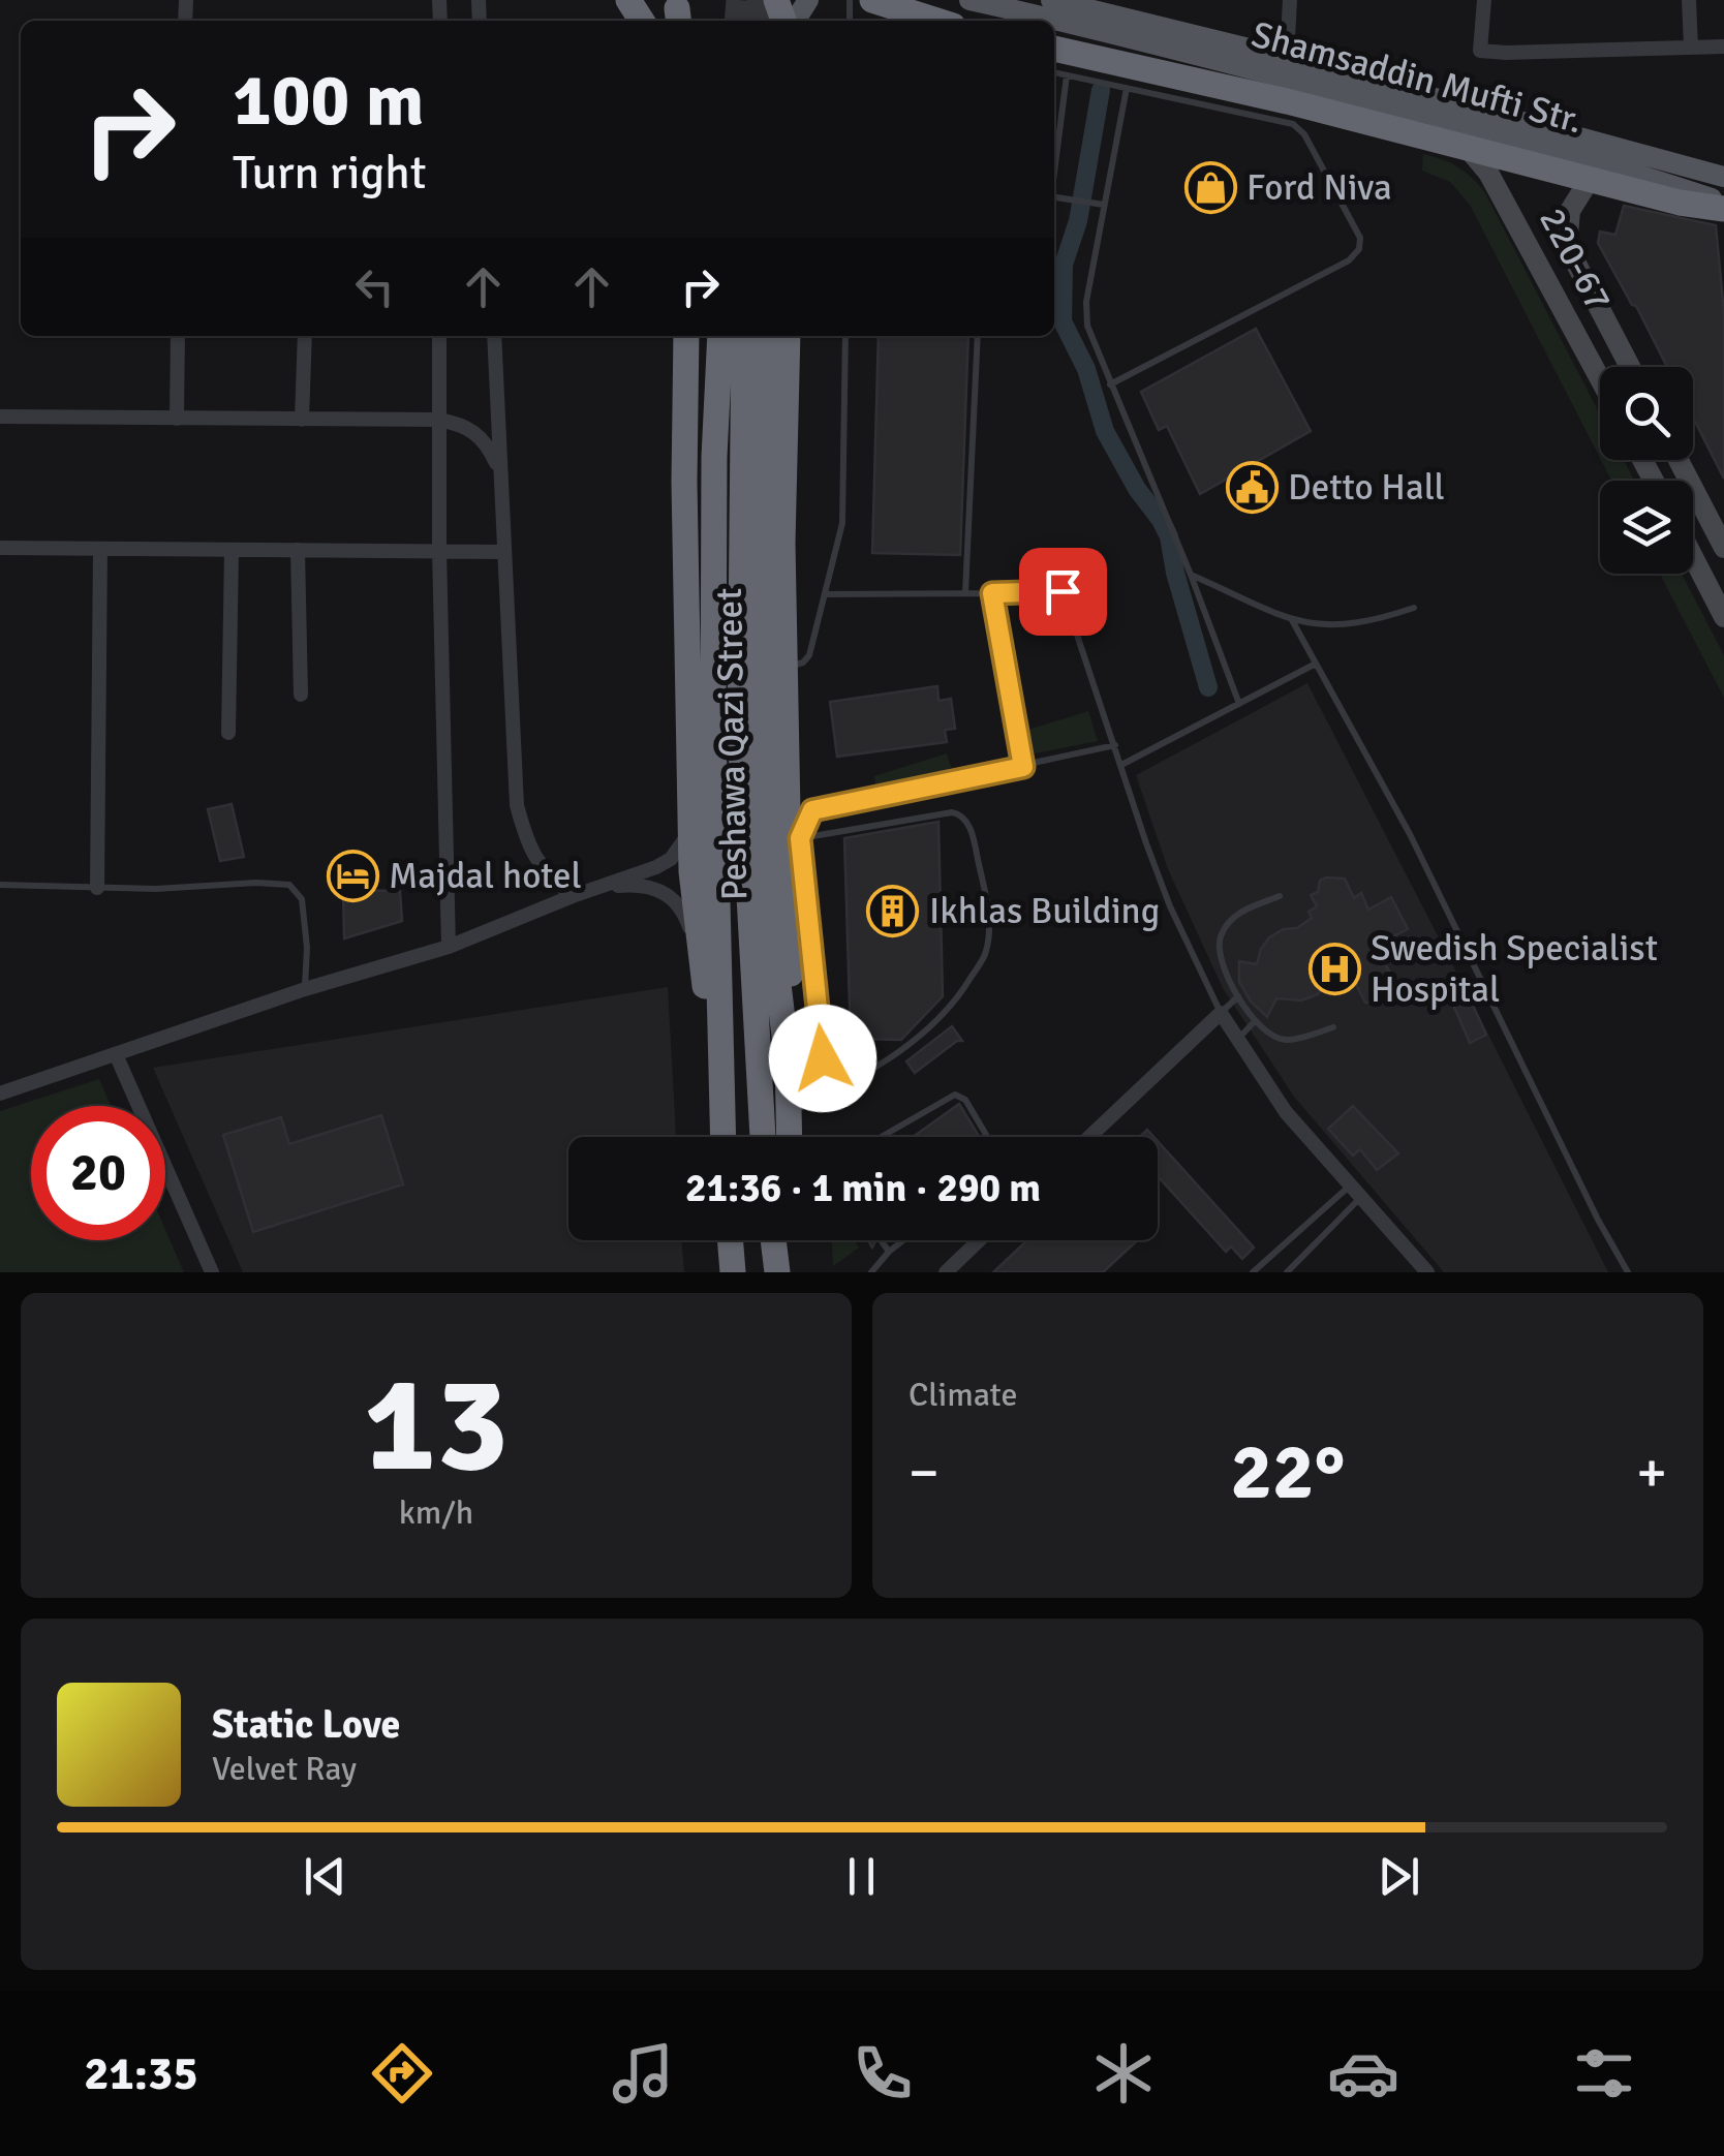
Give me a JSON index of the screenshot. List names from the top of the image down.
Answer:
{
  "streets": {
    "highway": ["Peshawa Qazi Street"],
    "main road": ["Shamsaddin Mufti Str."],
    "street": ["220-67"]
  },
  "places": {
    "shop": ["Ford Niva"],
    "public building": ["Detto Hall"],
    "hotel": ["Majdal hotel"],
    "building": ["Ikhlas Building"],
    "hospital": ["Swedish Specialist Hospital"]
  },
  "page": {
    "turn": ["100 m", "Turn right"],
    "limit": "20",
    "trip": "21:36 · 1 min · 290 m",
    "tile": [
      ["13", "km/h"],
      "Climate"
    ],
    "heat": ["−", "22°", "+"],
    "song": ["Static Love", "Velvet Ray"],
    "tabs": "21:35"
  }
}
